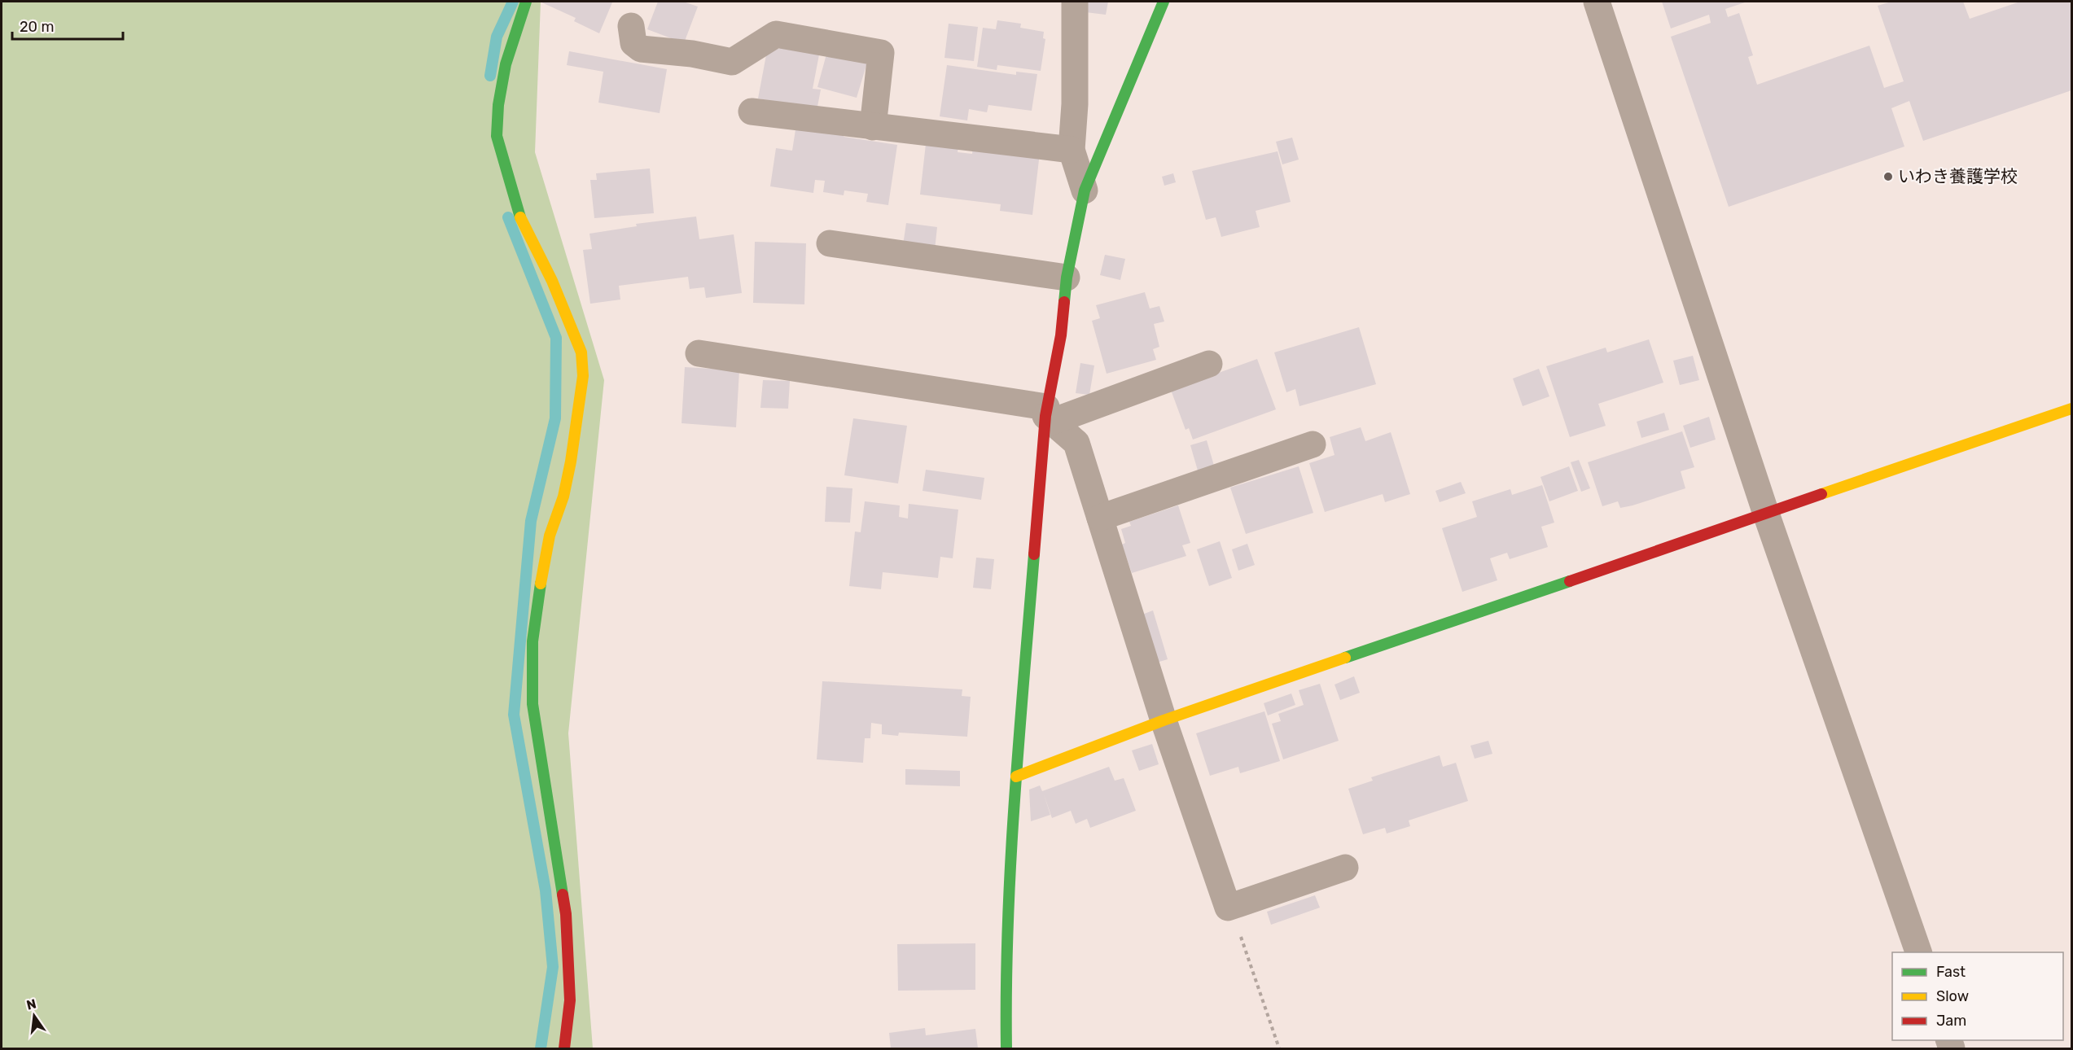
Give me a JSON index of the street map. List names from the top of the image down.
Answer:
{
  "places": ["いわき養護学校"],
  "legend": ["Fast", "Slow", "Jam"],
  "scale_bar": "20 m",
  "north": "top"
}
